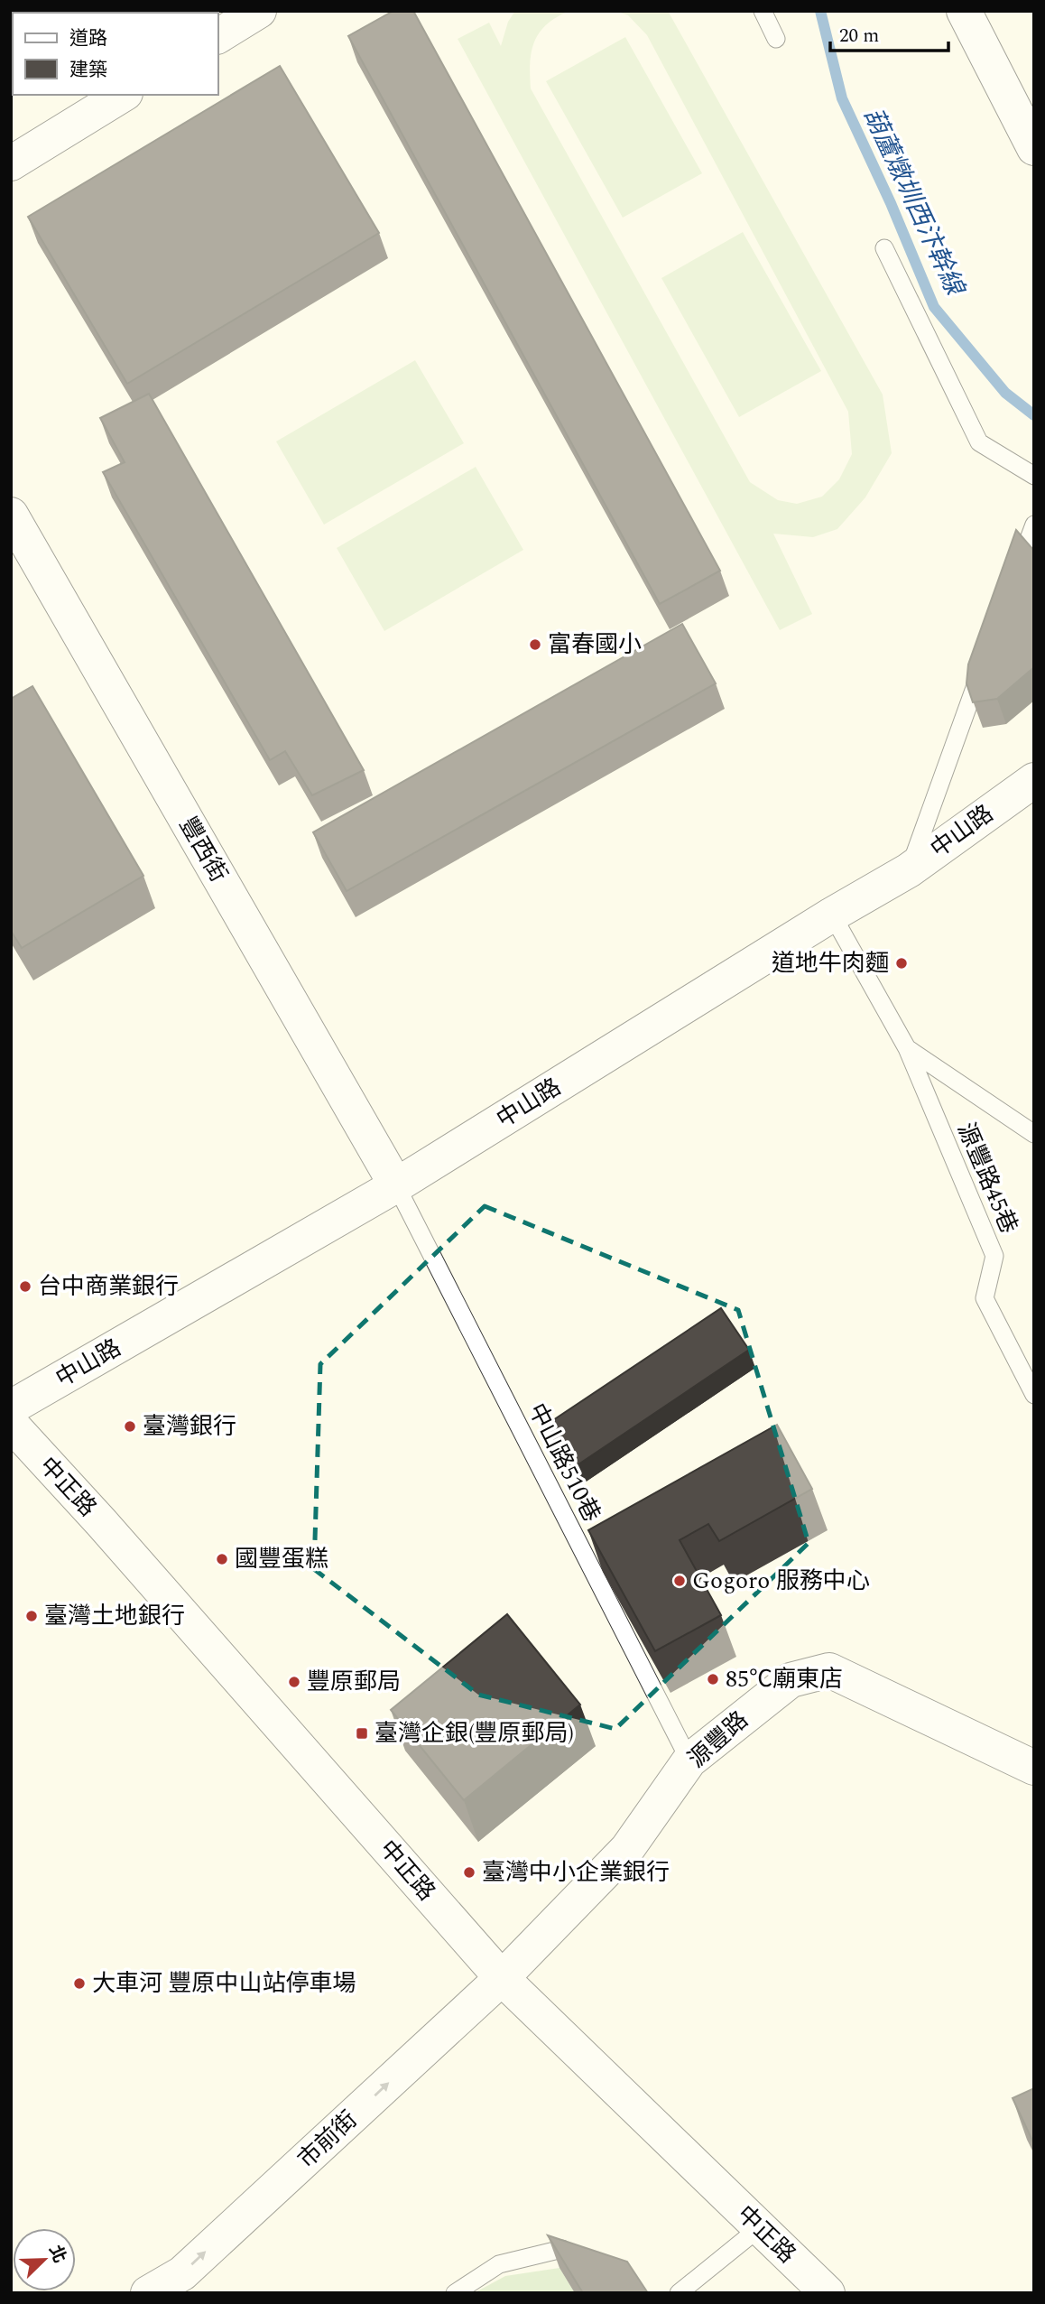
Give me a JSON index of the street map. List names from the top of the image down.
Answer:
{
  "streets": {
    "street": [
      "中山路",
      "豐西街",
      "中正路",
      "源豐路",
      "市前街"
    ],
    "lane": ["源豐路45巷", "中山路510巷"]
  },
  "crossings": [
    ["中山路", "豐西街"],
    ["中山路", "源豐路45巷"],
    ["中山路", "中山路510巷"],
    ["豐西街", "中山路510巷"],
    ["中山路510巷", "源豐路"],
    ["中正路", "源豐路"],
    ["中正路", "市前街"],
    ["源豐路", "市前街"]
  ],
  "one_way": ["市前街"],
  "water": ["葫蘆燉圳西汴幹線"],
  "places": {
    "other": [
      "富春國小",
      "道地牛肉麵",
      "台中商業銀行",
      "臺灣銀行",
      "國豐蛋糕",
      "Gogoro 服務中心",
      "臺灣土地銀行",
      "85℃廟東店",
      "豐原郵局",
      "臺灣中小企業銀行",
      "大車河 豐原中山站停車場"
    ],
    "transit": ["臺灣企銀(豐原郵局)"]
  },
  "legend": ["道路", "建築"],
  "scale_bar": "20 m",
  "north": "top right"
}
